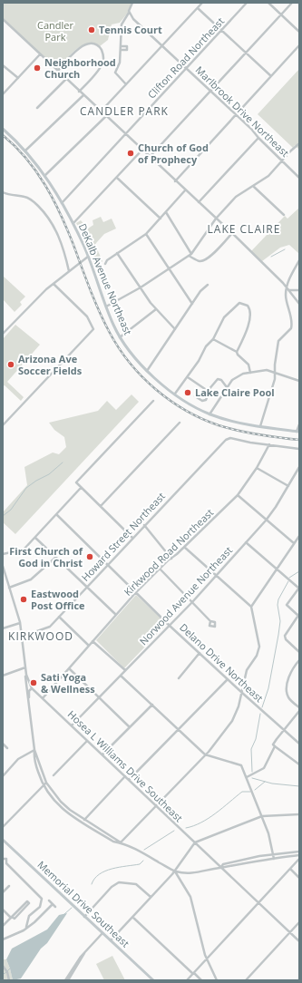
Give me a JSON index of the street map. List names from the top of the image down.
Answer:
{
  "streets": {
    "main road": ["DeKalb Avenue Northeast", "Memorial Drive Southeast"],
    "street": [
      "Clifton Road Northeast",
      "Marlbrook Drive Northeast",
      "Howard Street Northeast",
      "Kirkwood Road Northeast",
      "Norwood Avenue Northeast",
      "Delano Drive Northeast",
      "Hosea L Williams Drive Southeast"
    ]
  },
  "crossings": [
    ["Clifton Road Northeast", "Marlbrook Drive Northeast"],
    ["Clifton Road Northeast", "DeKalb Avenue Northeast"],
    ["Howard Street Northeast", "Kirkwood Road Northeast"],
    ["Howard Street Northeast", "Delano Drive Northeast"],
    ["Howard Street Northeast", "Hosea L Williams Drive Southeast"],
    ["Kirkwood Road Northeast", "Delano Drive Northeast"],
    ["Kirkwood Road Northeast", "Hosea L Williams Drive Southeast"],
    ["Norwood Avenue Northeast", "Delano Drive Northeast"],
    ["Norwood Avenue Northeast", "Hosea L Williams Drive Southeast"]
  ],
  "districts": ["CANDLER PARK", "LAKE CLAIRE", "KIRKWOOD"],
  "parks": ["Candler Park"],
  "places": [
    "Tennis Court",
    "Neighborhood Church",
    "Church of God of Prophecy",
    "Arizona Ave Soccer Fields",
    "Lake Claire Pool",
    "First Church of God in Christ",
    "Eastwood Post Office",
    "Sati Yoga & Wellness"
  ]
}
